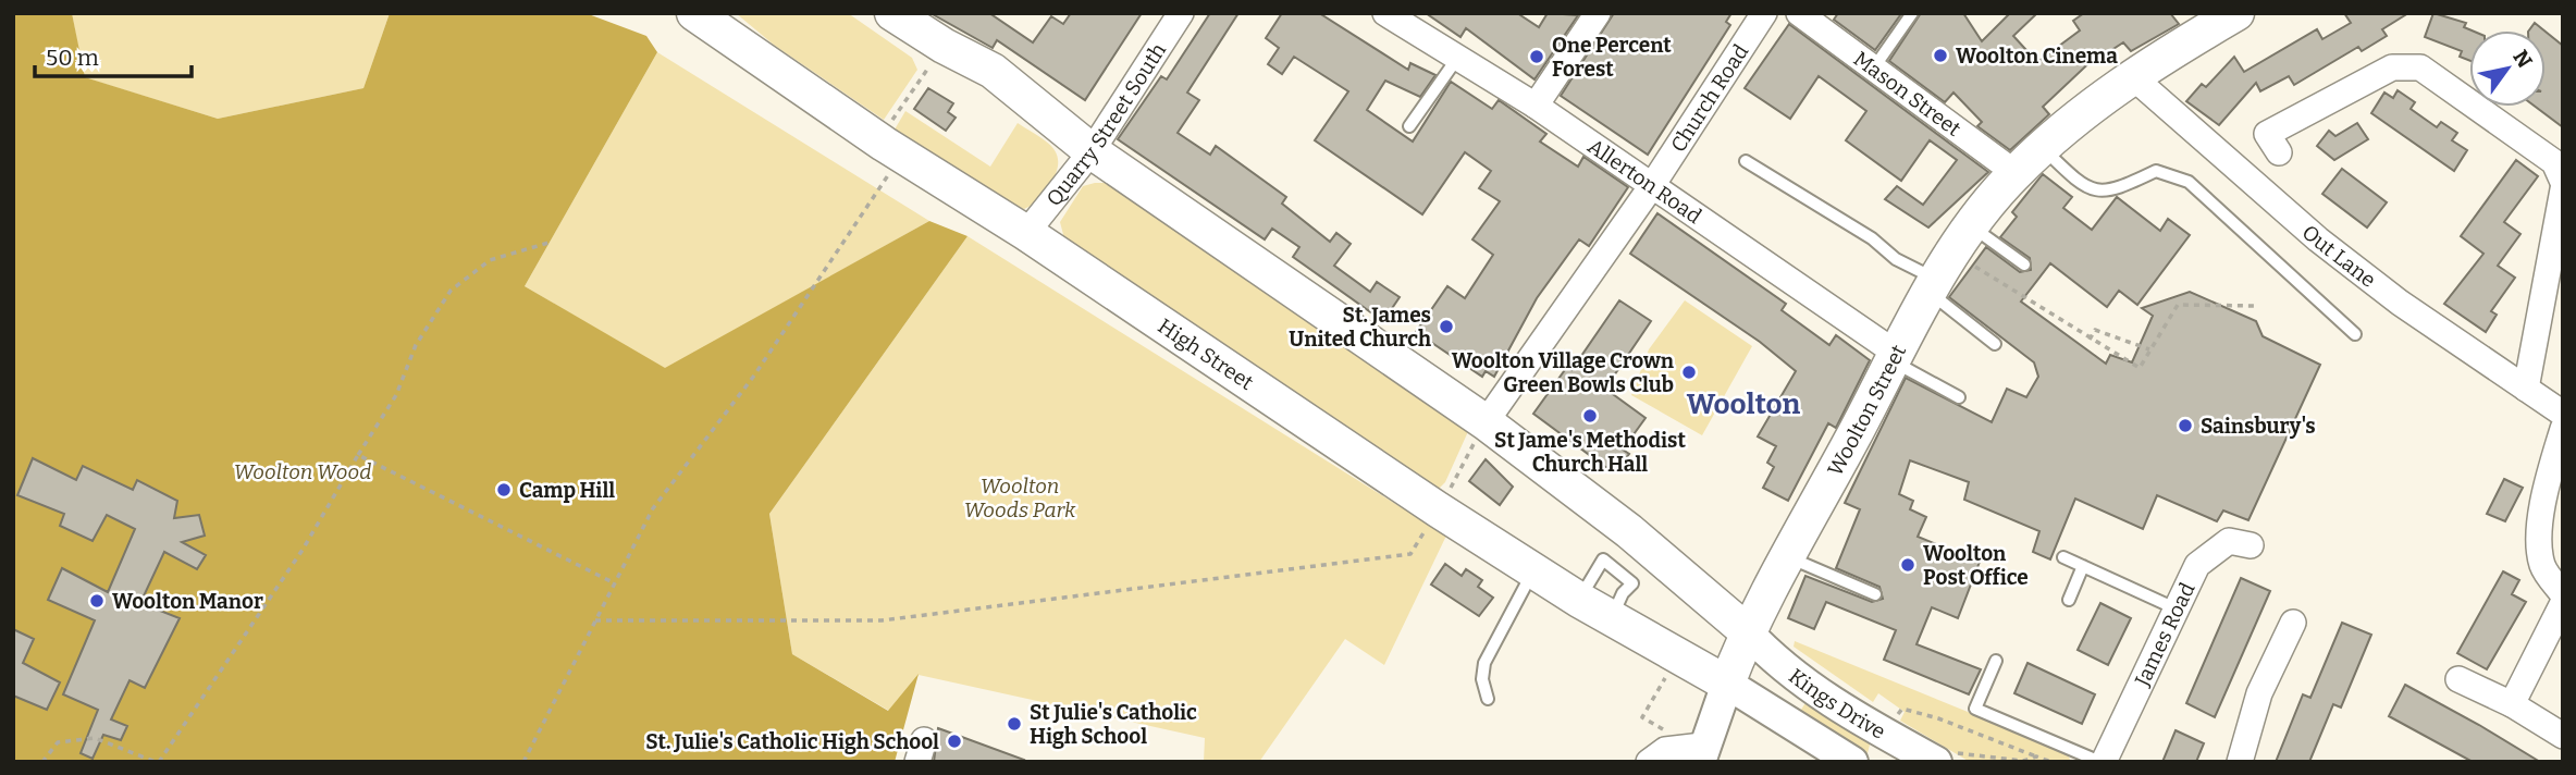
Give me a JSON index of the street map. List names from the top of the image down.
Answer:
{
  "streets": {
    "main road": ["High Street", "Woolton Street"],
    "street": [
      "Mason Street",
      "Church Road",
      "Quarry Street South",
      "Allerton Road",
      "Out Lane",
      "James Road",
      "Kings Drive"
    ]
  },
  "crossings": [
    ["Mason Street", "Woolton Street"],
    ["Church Road", "Allerton Road"],
    ["Quarry Street South", "High Street"],
    ["Allerton Road", "Woolton Street"],
    ["Out Lane", "Woolton Street"],
    ["High Street", "Woolton Street"],
    ["High Street", "Kings Drive"],
    ["Woolton Street", "Kings Drive"]
  ],
  "districts": ["Woolton"],
  "parks": ["Woolton Wood", "Woolton Woods Park"],
  "places": [
    "Woolton Cinema",
    "One Percent Forest",
    "St. James United Church",
    "Woolton Village Crown Green Bowls Club",
    "St Jame's Methodist Church Hall",
    "Sainsbury's",
    "Camp Hill",
    "Woolton Post Office",
    "Woolton Manor",
    "St Julie's Catholic High School",
    "St. Julie's Catholic High School"
  ],
  "scale_bar": "50 m",
  "north": "top right"
}
